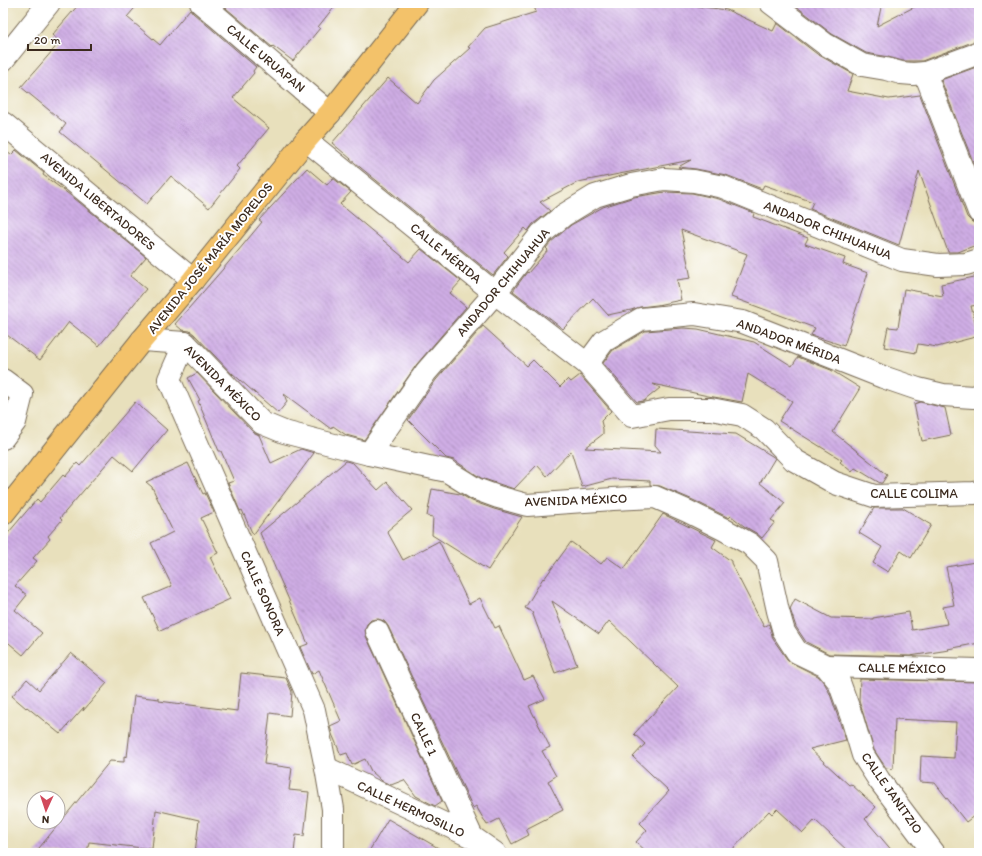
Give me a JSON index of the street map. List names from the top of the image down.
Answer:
{
  "streets": {
    "main road": ["AVENIDA JOSÉ MARÍA MORELOS"],
    "street": [
      "CALLE URUAPAN",
      "AVENIDA LIBERTADORES",
      "ANDADOR CHIHUAHUA",
      "CALLE MÉRIDA",
      "ANDADOR MÉRIDA",
      "AVENIDA MÉXICO",
      "CALLE COLIMA",
      "CALLE SONORA",
      "CALLE MÉXICO",
      "CALLE 1",
      "CALLE JANITZIO",
      "CALLE HERMOSILLO"
    ]
  },
  "crossings": [
    ["CALLE URUAPAN", "AVENIDA JOSÉ MARÍA MORELOS"],
    ["AVENIDA LIBERTADORES", "AVENIDA JOSÉ MARÍA MORELOS"],
    ["ANDADOR CHIHUAHUA", "CALLE MÉRIDA"],
    ["ANDADOR CHIHUAHUA", "AVENIDA MÉXICO"],
    ["CALLE MÉRIDA", "AVENIDA JOSÉ MARÍA MORELOS"],
    ["CALLE MÉRIDA", "ANDADOR MÉRIDA"],
    ["CALLE MÉRIDA", "CALLE COLIMA"],
    ["AVENIDA JOSÉ MARÍA MORELOS", "AVENIDA MÉXICO"],
    ["ANDADOR MÉRIDA", "CALLE COLIMA"],
    ["AVENIDA MÉXICO", "CALLE SONORA"],
    ["AVENIDA MÉXICO", "CALLE MÉXICO"],
    ["AVENIDA MÉXICO", "CALLE JANITZIO"],
    ["CALLE SONORA", "CALLE HERMOSILLO"],
    ["CALLE MÉXICO", "CALLE JANITZIO"],
    ["CALLE 1", "CALLE HERMOSILLO"]
  ],
  "scale_bar": "20 m",
  "north": "bottom"
}
